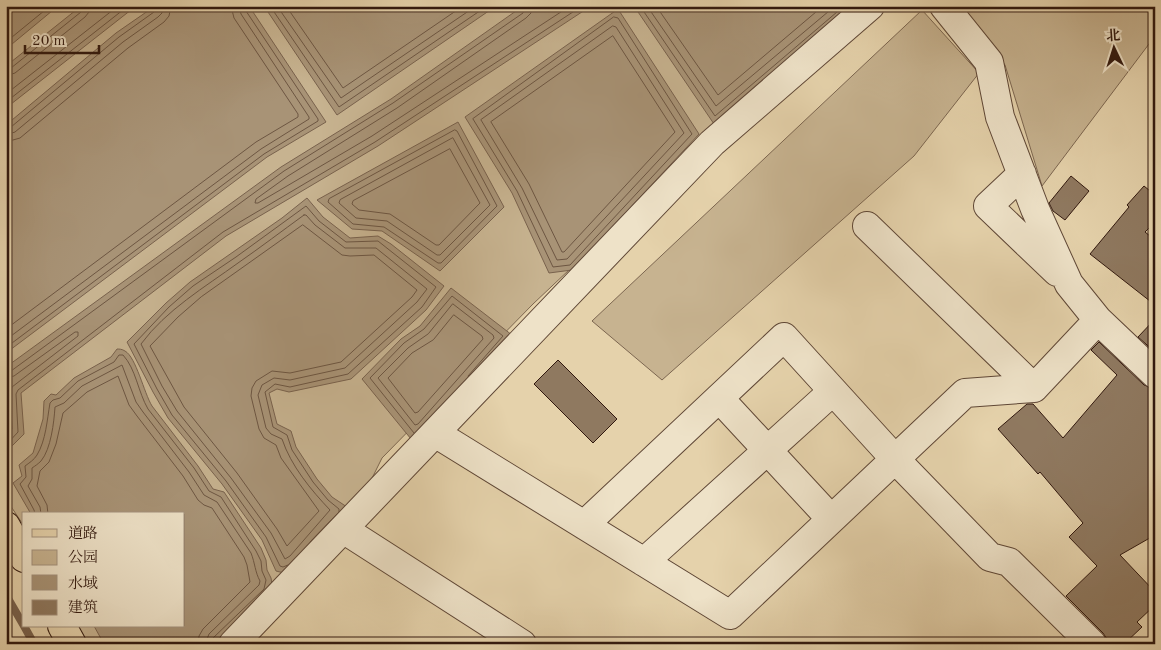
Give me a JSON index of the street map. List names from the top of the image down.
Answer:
{
  "legend": [
    "道路",
    "公园",
    "水域",
    "建筑"
  ],
  "scale_bar": "20 m",
  "north": "top"
}
